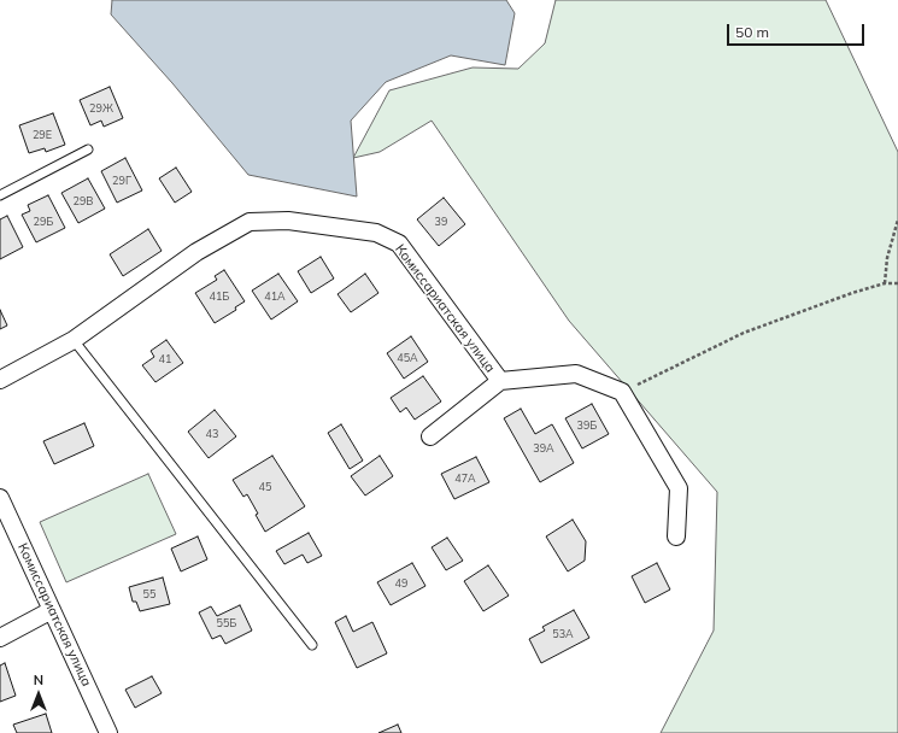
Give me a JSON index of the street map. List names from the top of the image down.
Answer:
{
  "streets": {
    "street": ["Комиссариатская улица"]
  },
  "house_numbers": [
    "29Ж",
    "29Е",
    "29Г",
    "29В",
    "29Б",
    "39",
    "41Б",
    "41А",
    "45А",
    "41",
    "39Б",
    "43",
    "39А",
    "47А",
    "45",
    "49",
    "55",
    "55Б",
    "53А"
  ],
  "scale_bar": "50 m",
  "north": "top"
}
